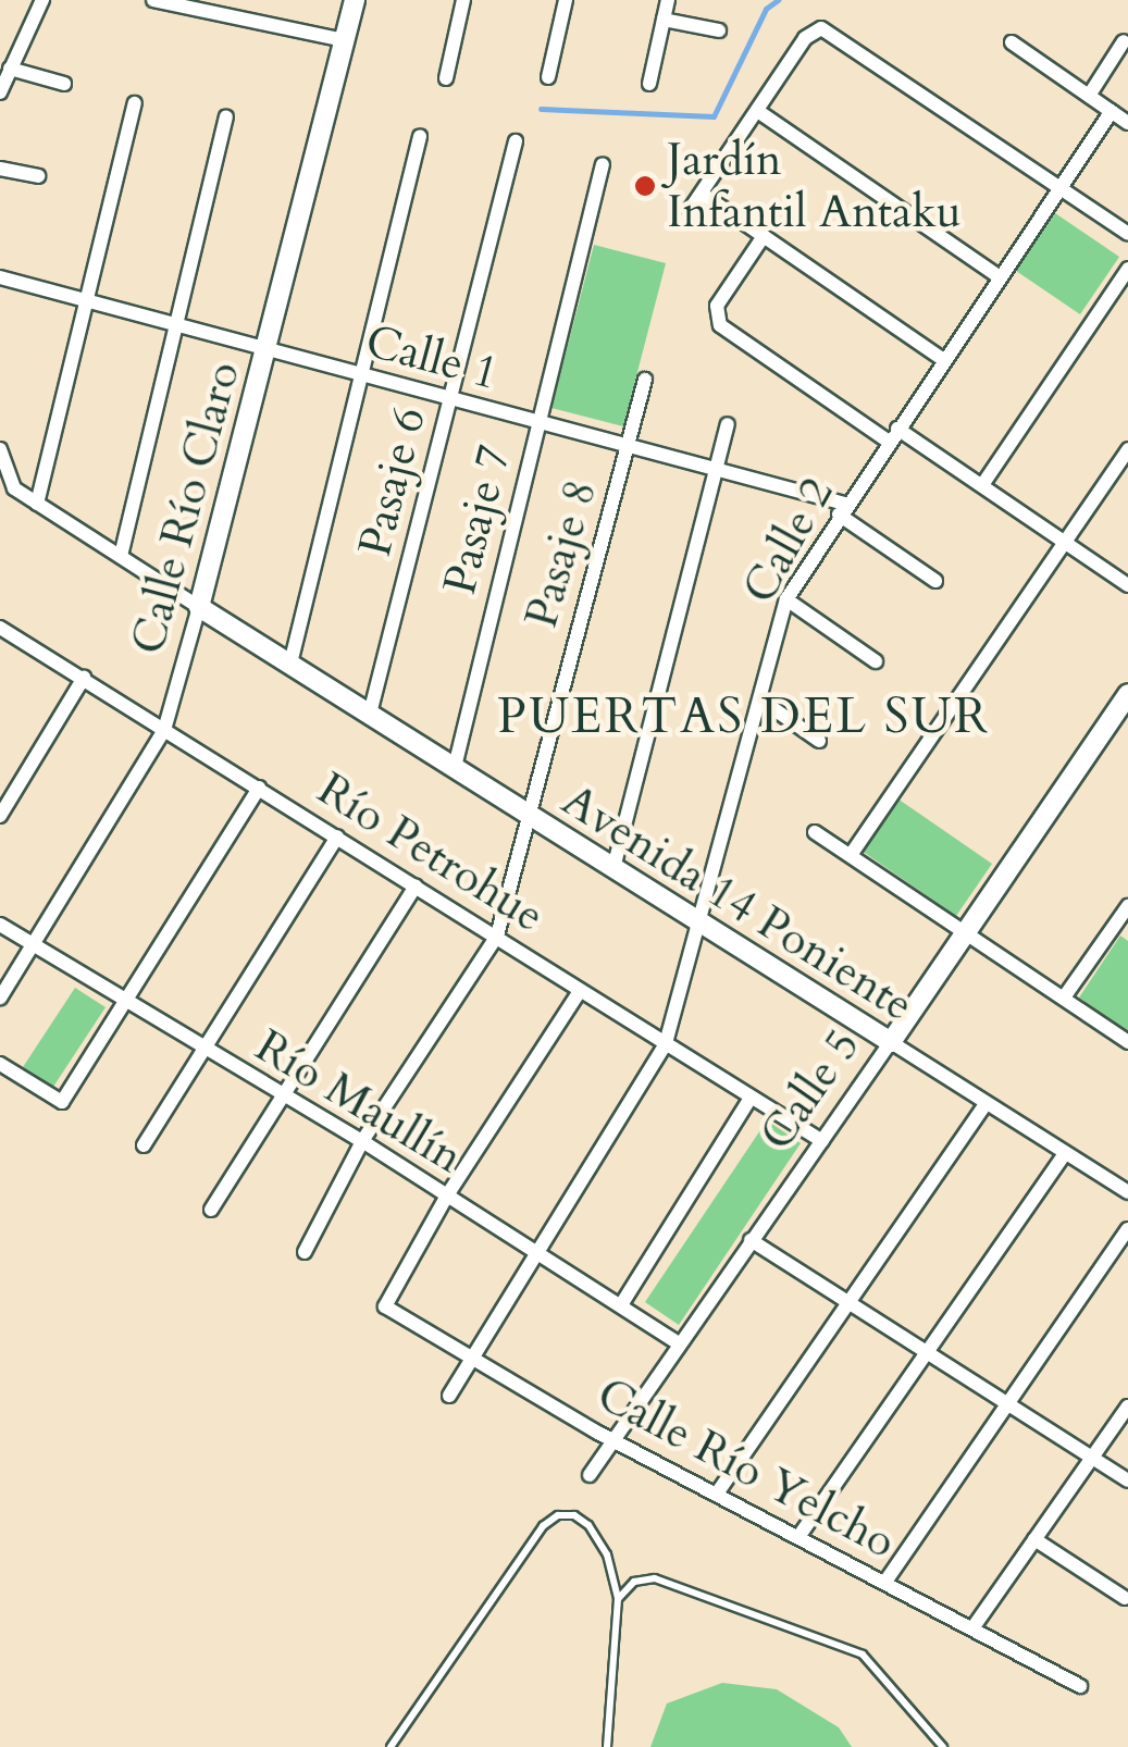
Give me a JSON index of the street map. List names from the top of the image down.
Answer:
{
  "streets": {
    "street": [
      "Calle 1",
      "Pasaje 6",
      "Calle Río Claro",
      "Pasaje 7",
      "Calle 2",
      "Pasaje 8",
      "Río Petrohue",
      "Avenida 14 Poniente",
      "Calle 5",
      "Río Maullín",
      "Calle Río Yelcho"
    ]
  },
  "crossings": [
    ["Calle 1", "Pasaje 6"],
    ["Calle 1", "Calle Río Claro"],
    ["Calle 1", "Pasaje 7"],
    ["Calle 1", "Calle 2"],
    ["Calle 1", "Pasaje 8"],
    ["Pasaje 6", "Avenida 14 Poniente"],
    ["Calle Río Claro", "Río Petrohue"],
    ["Calle Río Claro", "Avenida 14 Poniente"],
    ["Calle Río Claro", "Río Maullín"],
    ["Pasaje 7", "Avenida 14 Poniente"],
    ["Calle 2", "Río Petrohue"],
    ["Calle 2", "Avenida 14 Poniente"],
    ["Calle 2", "Río Maullín"],
    ["Calle 2", "Calle Río Yelcho"],
    ["Pasaje 8", "Río Petrohue"],
    ["Pasaje 8", "Avenida 14 Poniente"],
    ["Río Petrohue", "Calle 5"],
    ["Avenida 14 Poniente", "Calle 5"],
    ["Calle 5", "Río Maullín"],
    ["Calle 5", "Calle Río Yelcho"],
    ["Río Maullín", "Calle Río Yelcho"]
  ],
  "districts": ["PUERTAS DEL SUR"],
  "places": ["Jardín Infantil Antaku"]
}
